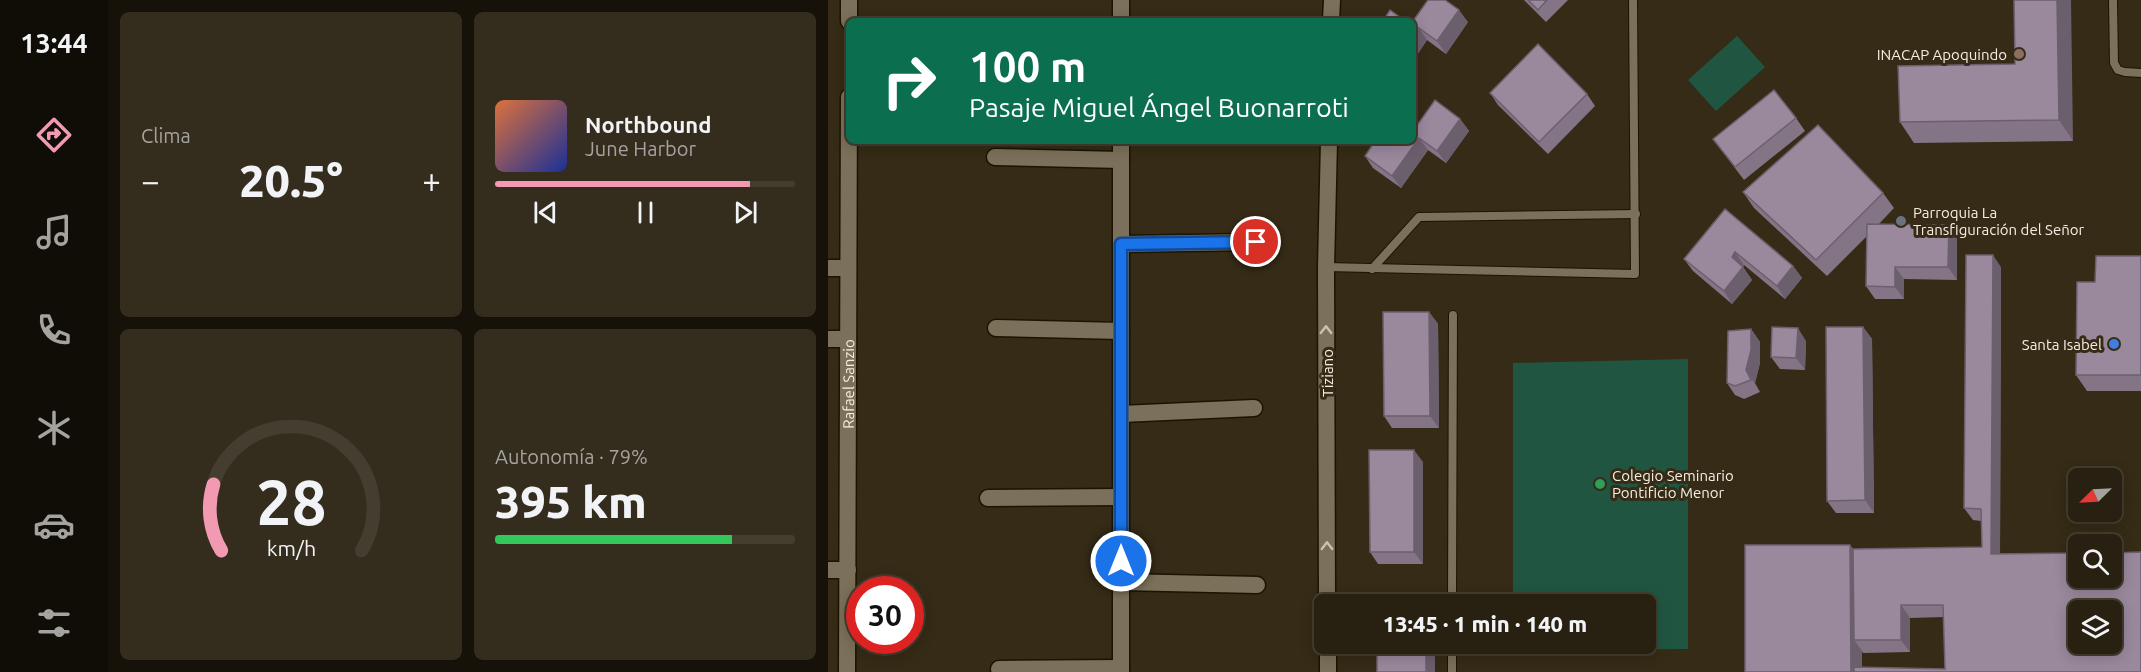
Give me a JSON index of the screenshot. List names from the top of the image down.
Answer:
{
  "streets": {
    "street": ["Tiziano", "Rafael Sanzio"]
  },
  "one_way": ["Tiziano"],
  "places": [
    "INACAP Apoquindo",
    "Parroquia La Transfiguración del Señor",
    "Santa Isabel",
    "Colegio Seminario Pontificio Menor"
  ],
  "north": "bottom left",
  "page": {
    "tabs": "13:44",
    "tile": [
      "Clima",
      ["Autonomía · 79%", "395 km"]
    ],
    "turn": ["100 m", "Pasaje Miguel Ángel Buonarroti"],
    "song": ["Northbound", "June Harbor"],
    "heat": ["−", "20.5°", "+"],
    "limit": "30",
    "trip": "13:45 · 1 min · 140 m",
    "gauge": ["28", "km/h"]
  }
}
